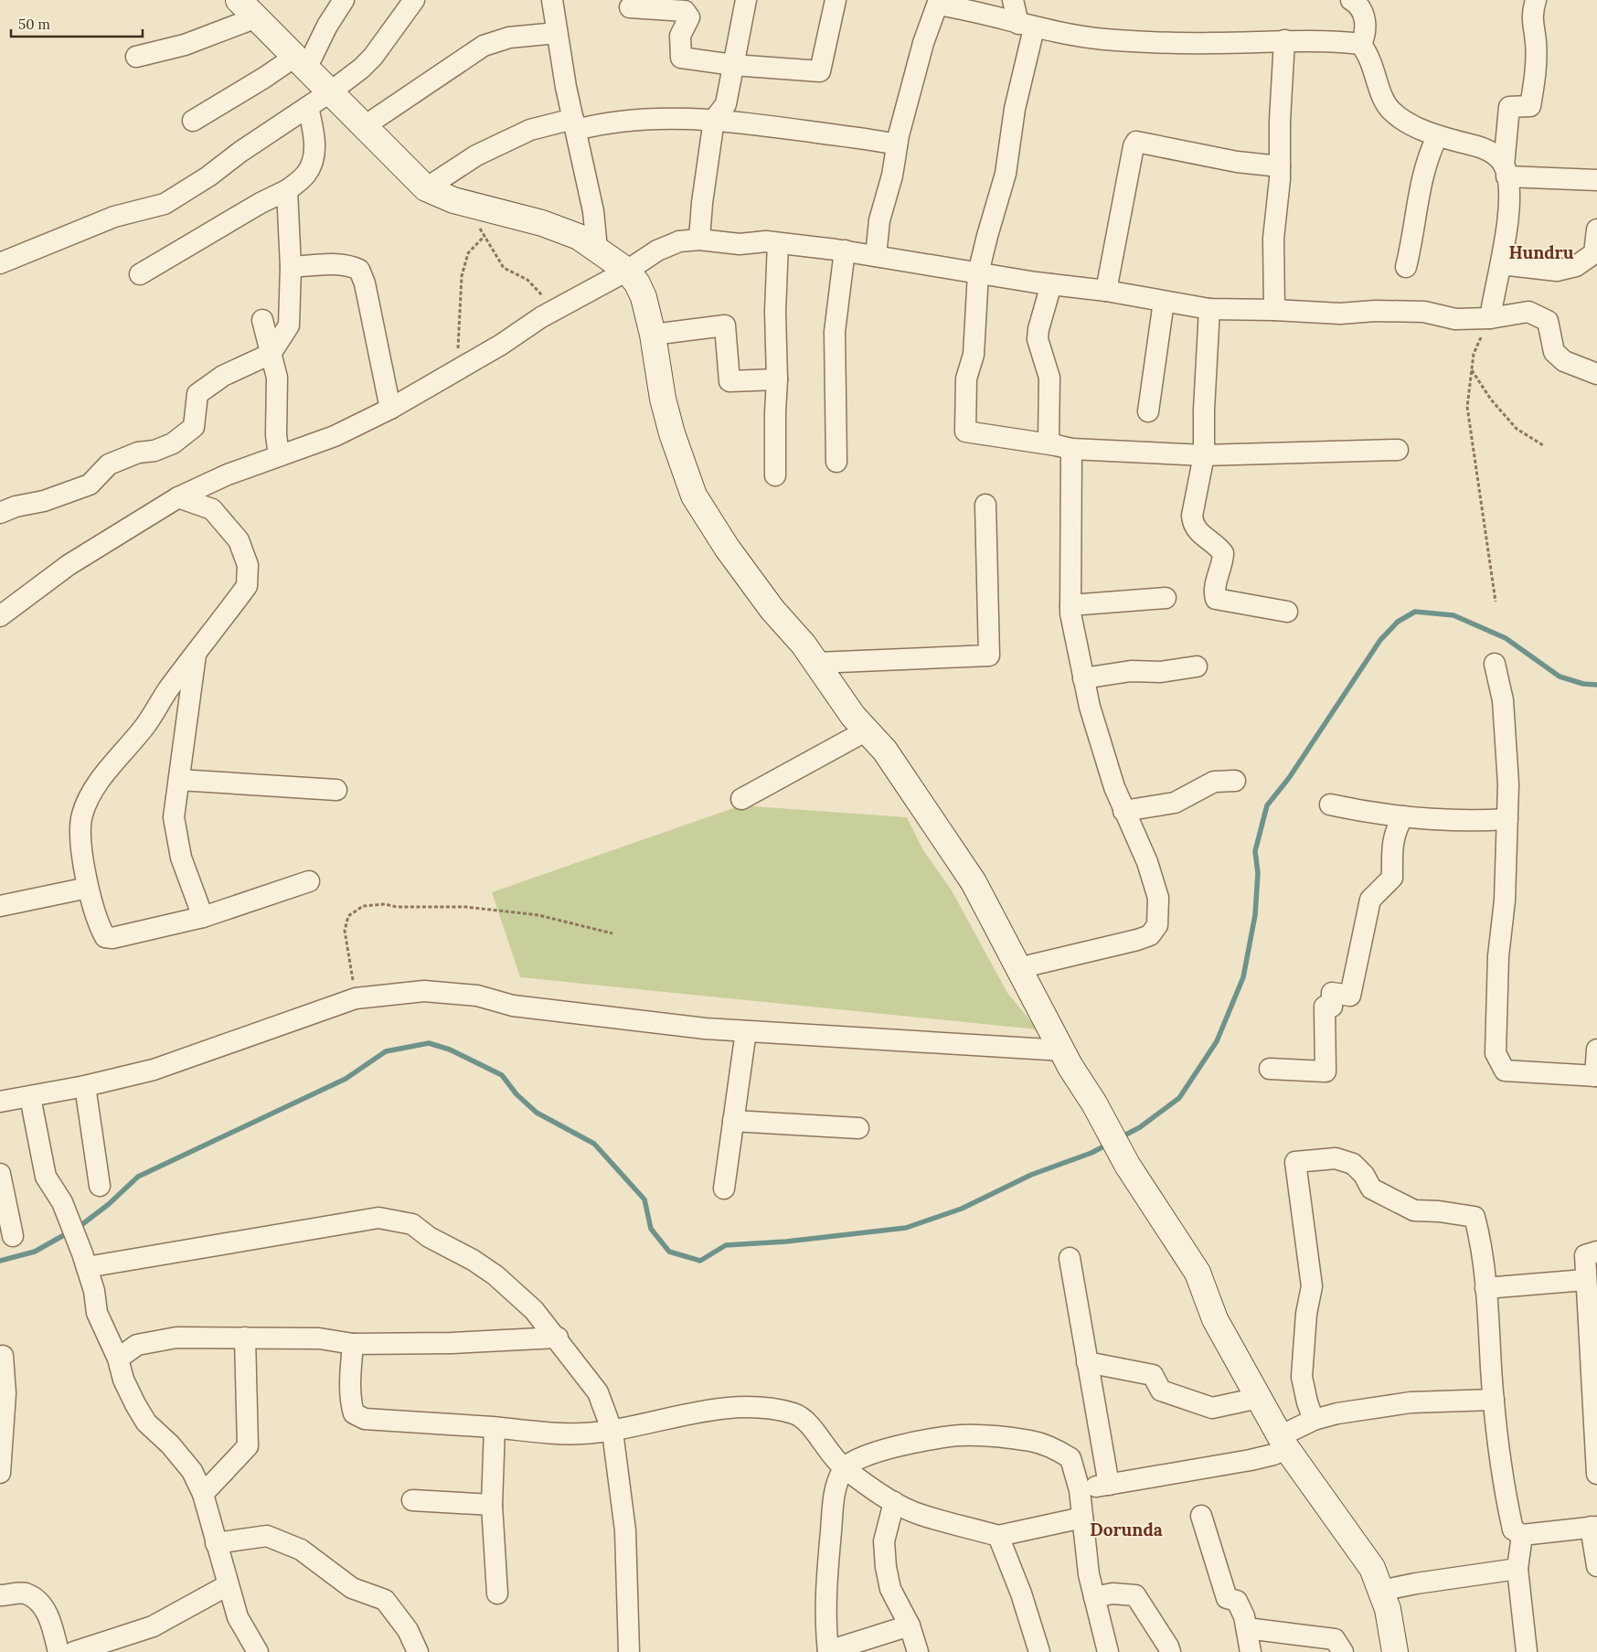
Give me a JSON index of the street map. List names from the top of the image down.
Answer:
{
  "districts": ["Hundru", "Dorunda"],
  "scale_bar": "50 m"
}
